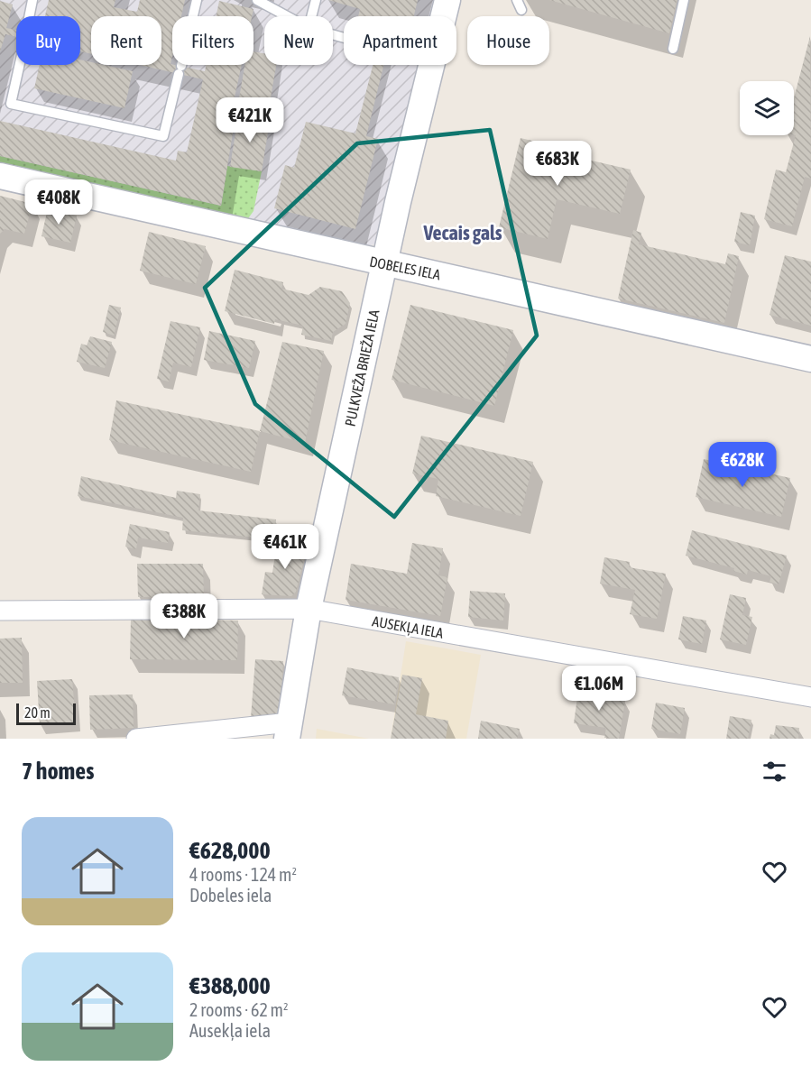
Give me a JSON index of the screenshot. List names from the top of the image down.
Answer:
{
  "streets": {
    "street": ["DOBELES IELA", "PULKVEŽA BRIEŽA IELA", "AUSEKĻA IELA"]
  },
  "crossings": [
    ["DOBELES IELA", "PULKVEŽA BRIEŽA IELA"],
    ["PULKVEŽA BRIEŽA IELA", "AUSEKĻA IELA"]
  ],
  "districts": ["Vecais gals"],
  "scale_bar": "20 m",
  "page": {
    "chip": [
      "Buy",
      "Rent",
      "Filters",
      "New",
      "Apartment",
      "House"
    ],
    "price": [
      "€421K",
      "€683K",
      "€408K",
      "€628K",
      "€461K",
      "€388K",
      "€1.06M"
    ],
    "scale": "20 m",
    "heading": "7 homes",
    "list": [
      {
        "name": "€628,000",
        "note": "4 rooms · 124 m² · Dobeles iela"
      },
      {
        "name": "€388,000",
        "note": "2 rooms · 62 m² · Ausekļa iela"
      }
    ]
  }
}
